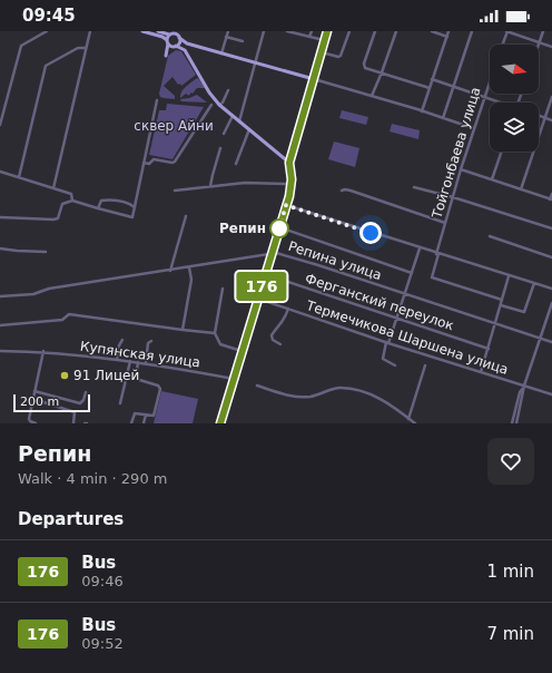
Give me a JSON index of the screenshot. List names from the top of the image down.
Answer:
{
  "streets": {
    "street": [
      "Тойгонбаева улица",
      "Репина улица",
      "Ферганский переулок",
      "Термечикова Шаршена улица",
      "Купянская улица"
    ]
  },
  "parks": ["сквер Айни"],
  "places": ["Репин", "91 Лицей"],
  "lines": ["bus line 176"],
  "scale_bar": "200 m",
  "north": "right",
  "page": {
    "status": "09:45",
    "on_map": "176",
    "scale": "200 m",
    "heading": [
      ["Репин", "Walk · 4 min · 290 m"],
      "Departures"
    ],
    "list": [
      {
        "mark": "176",
        "name": "Bus",
        "note": "09:46",
        "value": "1 min"
      },
      {
        "mark": "176",
        "name": "Bus",
        "note": "09:52",
        "value": "7 min"
      }
    ]
  }
}
